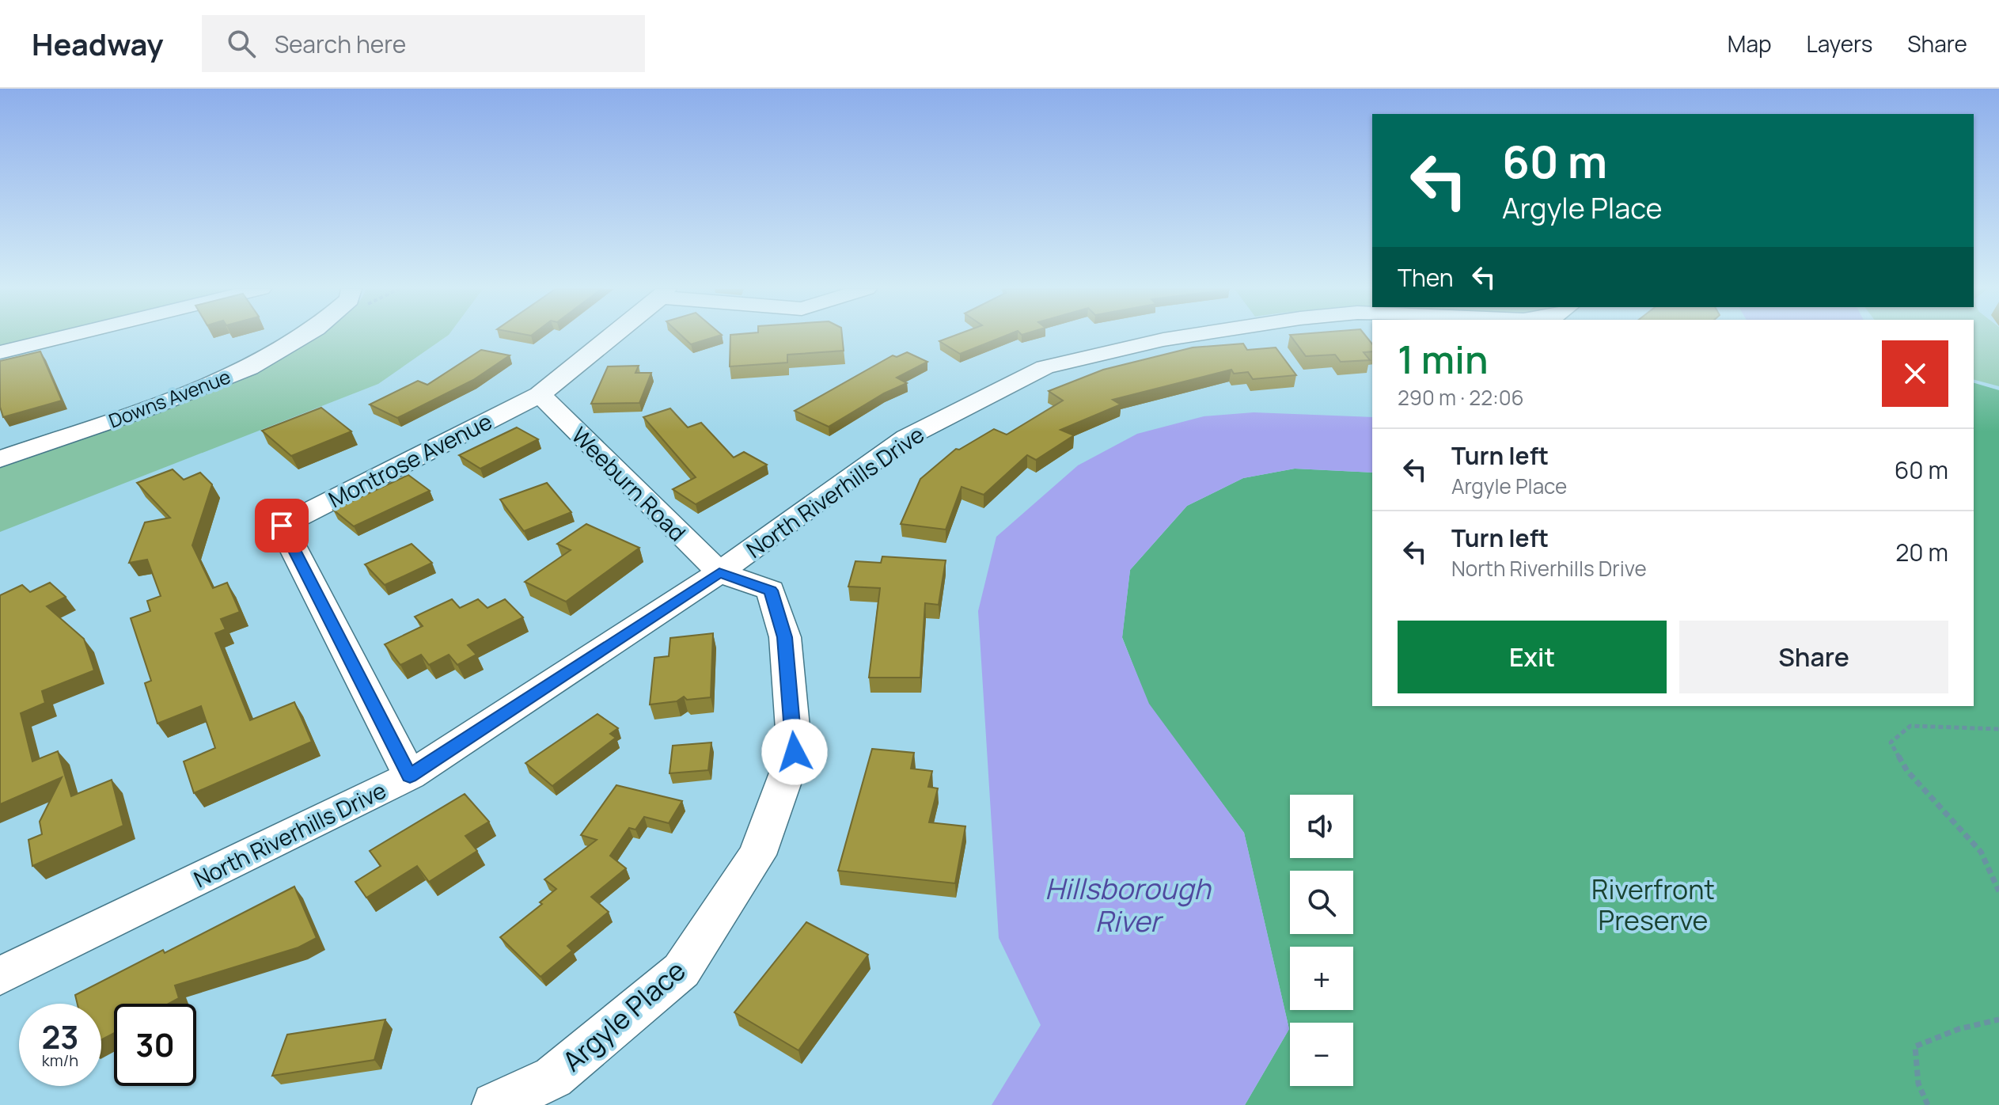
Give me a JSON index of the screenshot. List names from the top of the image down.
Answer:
{
  "streets": {
    "street": [
      "Downs Avenue",
      "Montrose Avenue",
      "Weeburn Road",
      "North Riverhills Drive",
      "Argyle Place"
    ]
  },
  "crossings": [
    ["Montrose Avenue", "Weeburn Road"],
    ["Montrose Avenue", "North Riverhills Drive"],
    ["Weeburn Road", "North Riverhills Drive"],
    ["Weeburn Road", "Argyle Place"],
    ["North Riverhills Drive", "Argyle Place"]
  ],
  "water": ["Hillsborough River"],
  "parks": ["Riverfront Preserve"],
  "page": {
    "header": "Headway",
    "search": "Search here",
    "nav": ["Map", "Layers", "Share"],
    "turn": ["60 m", "Argyle Place"],
    "then": "Then",
    "heading": ["1 min", "290 m · 22:06"],
    "list": [
      {
        "name": "Turn left",
        "note": "Argyle Place",
        "value": "60 m"
      },
      {
        "name": "Turn left",
        "note": "North Riverhills Drive",
        "value": "20 m"
      }
    ],
    "buttons": ["Exit", "Share"],
    "map_buttons": ["+", "−"],
    "speed": "23 km/h",
    "limit": "30"
  }
}
